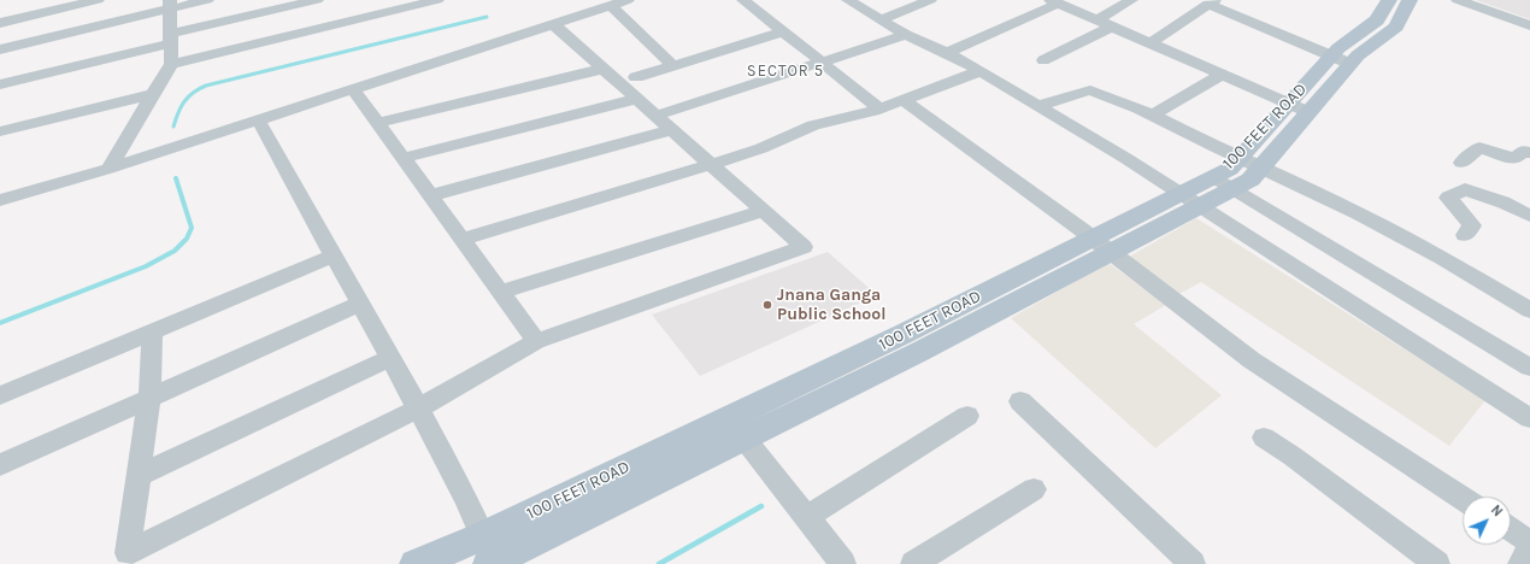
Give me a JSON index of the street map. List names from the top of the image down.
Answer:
{
  "streets": {
    "main road": ["100 FEET ROAD"]
  },
  "districts": ["SECTOR 5"],
  "places": ["Jnana Ganga Public School"],
  "north": "top right"
}
